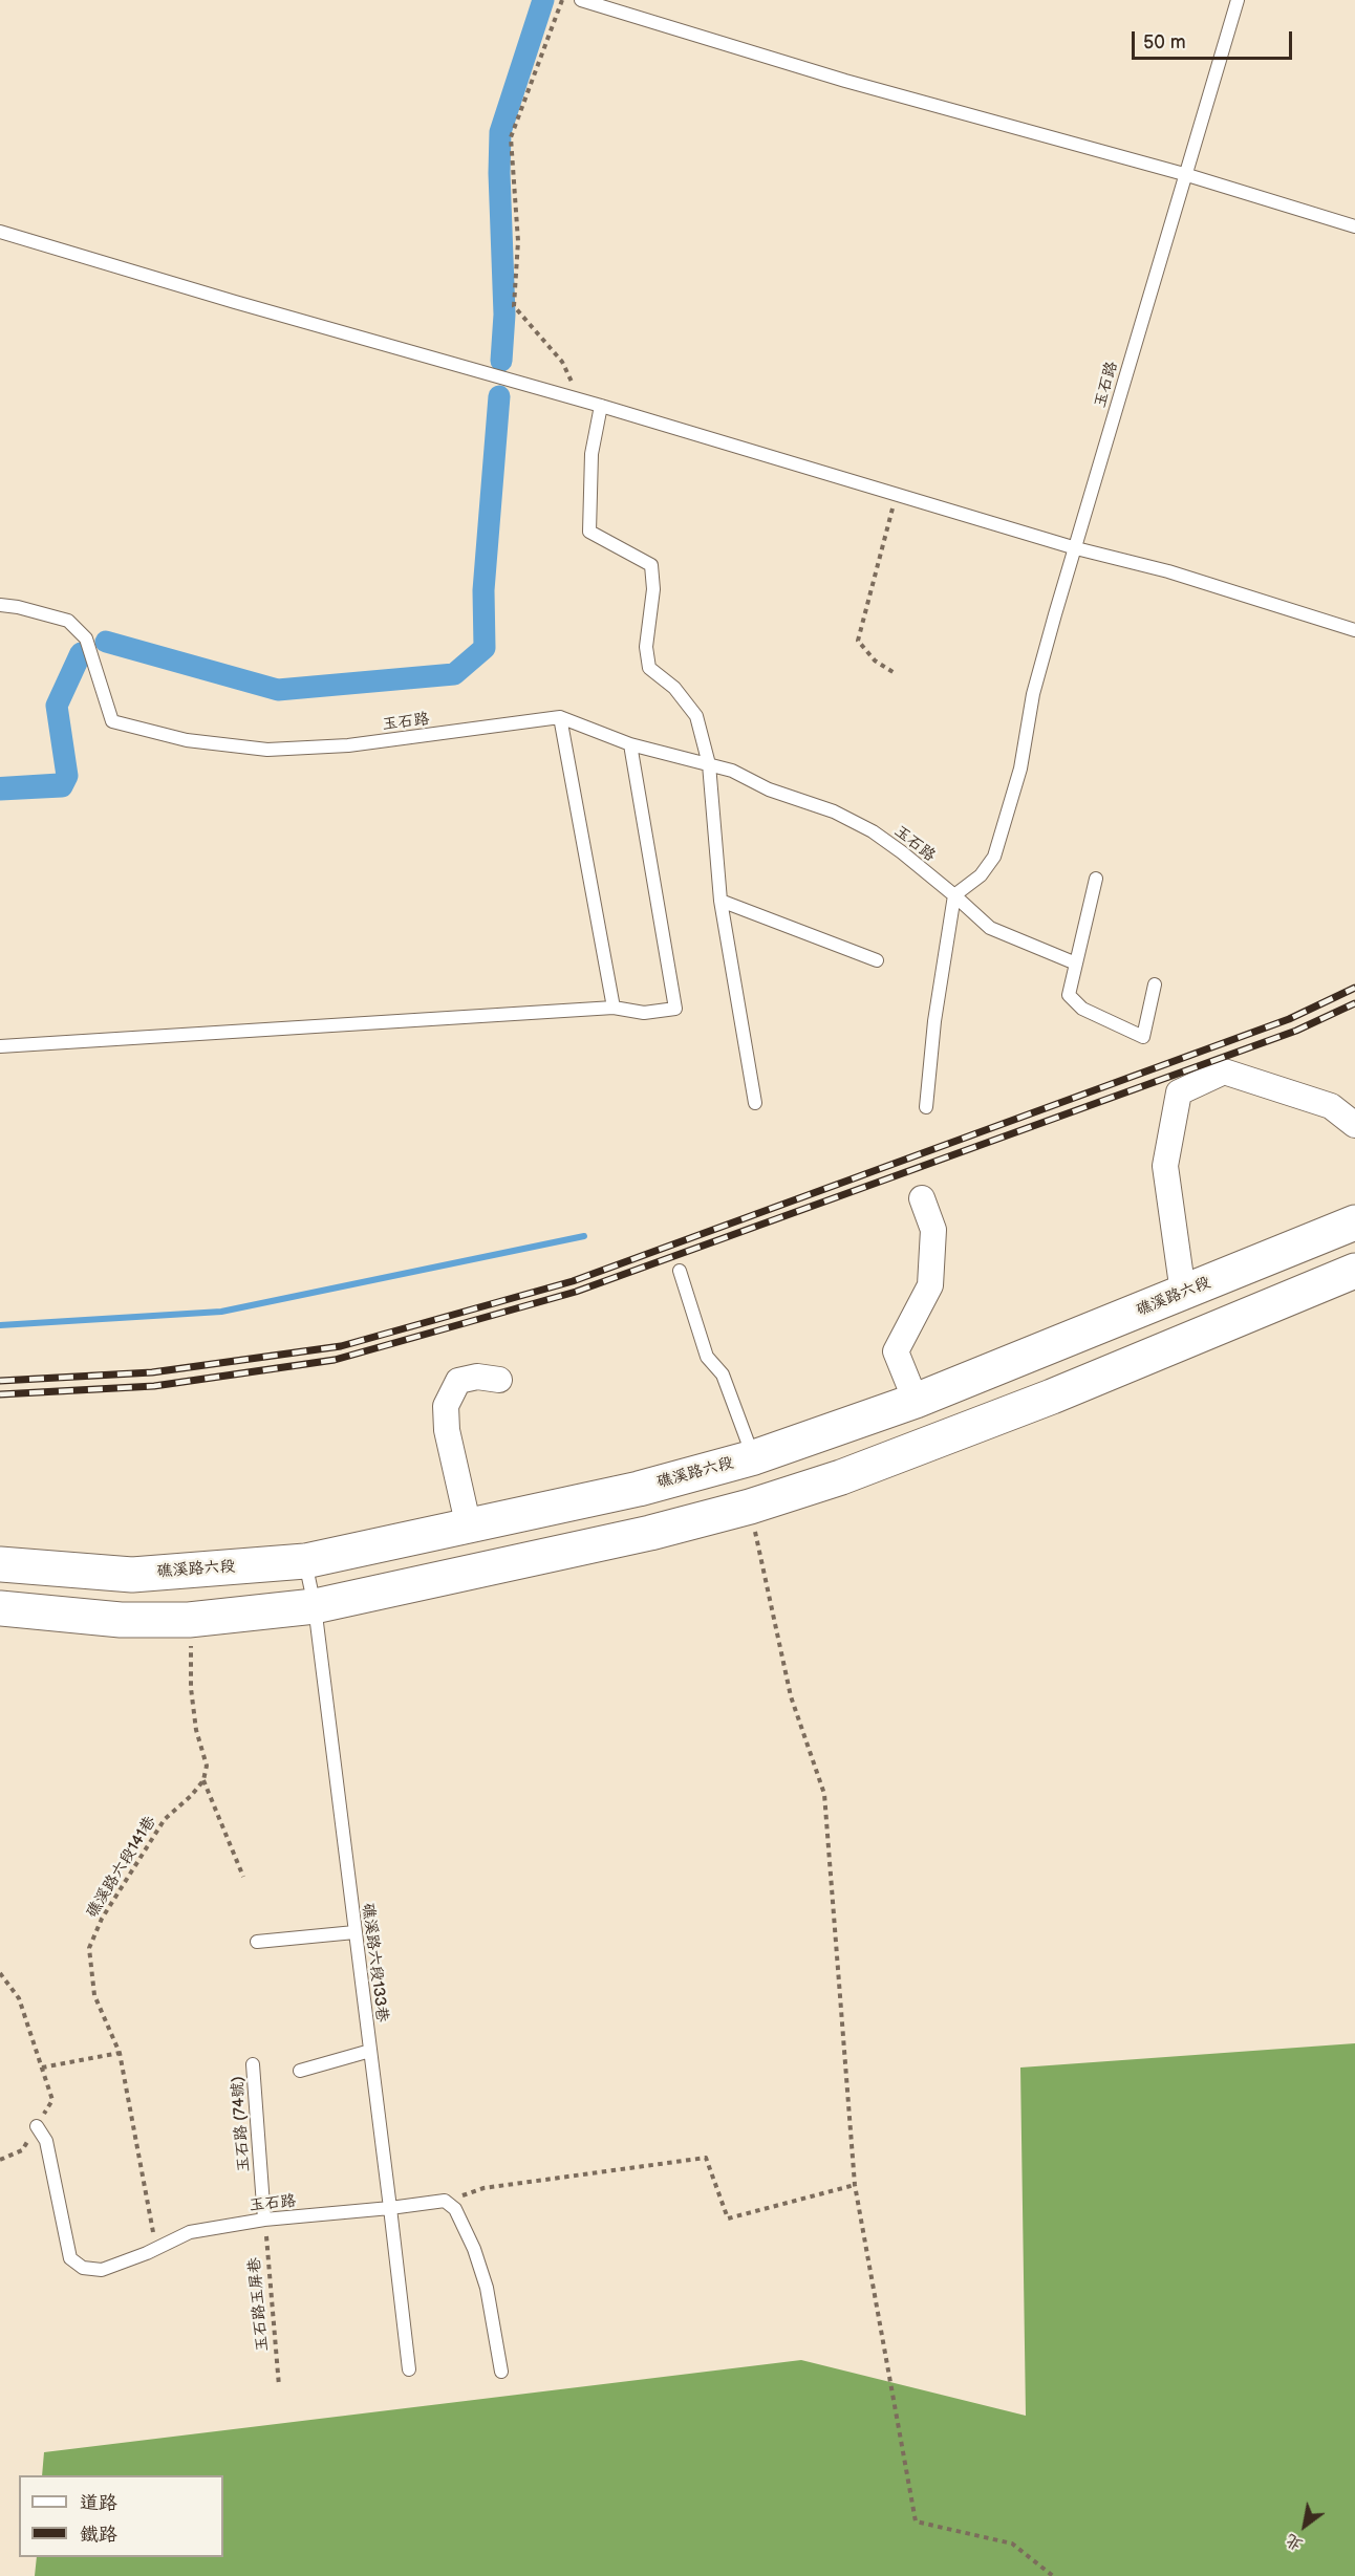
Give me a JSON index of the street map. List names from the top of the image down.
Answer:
{
  "streets": {
    "main road": ["礁溪路六段"],
    "lane": ["玉石路", "礁溪路六段133巷", "玉石路 (74號)"],
    "path": ["礁溪路六段141巷", "玉石路玉屏巷"]
  },
  "crossings": [
    ["玉石路", "礁溪路六段141巷"],
    ["玉石路", "礁溪路六段133巷"],
    ["玉石路", "玉石路 (74號)"],
    ["玉石路", "玉石路玉屏巷"],
    ["礁溪路六段", "礁溪路六段133巷"],
    ["玉石路 (74號)", "玉石路玉屏巷"]
  ],
  "legend": ["道路", "鐵路"],
  "scale_bar": "50 m",
  "north": "bottom left"
}
